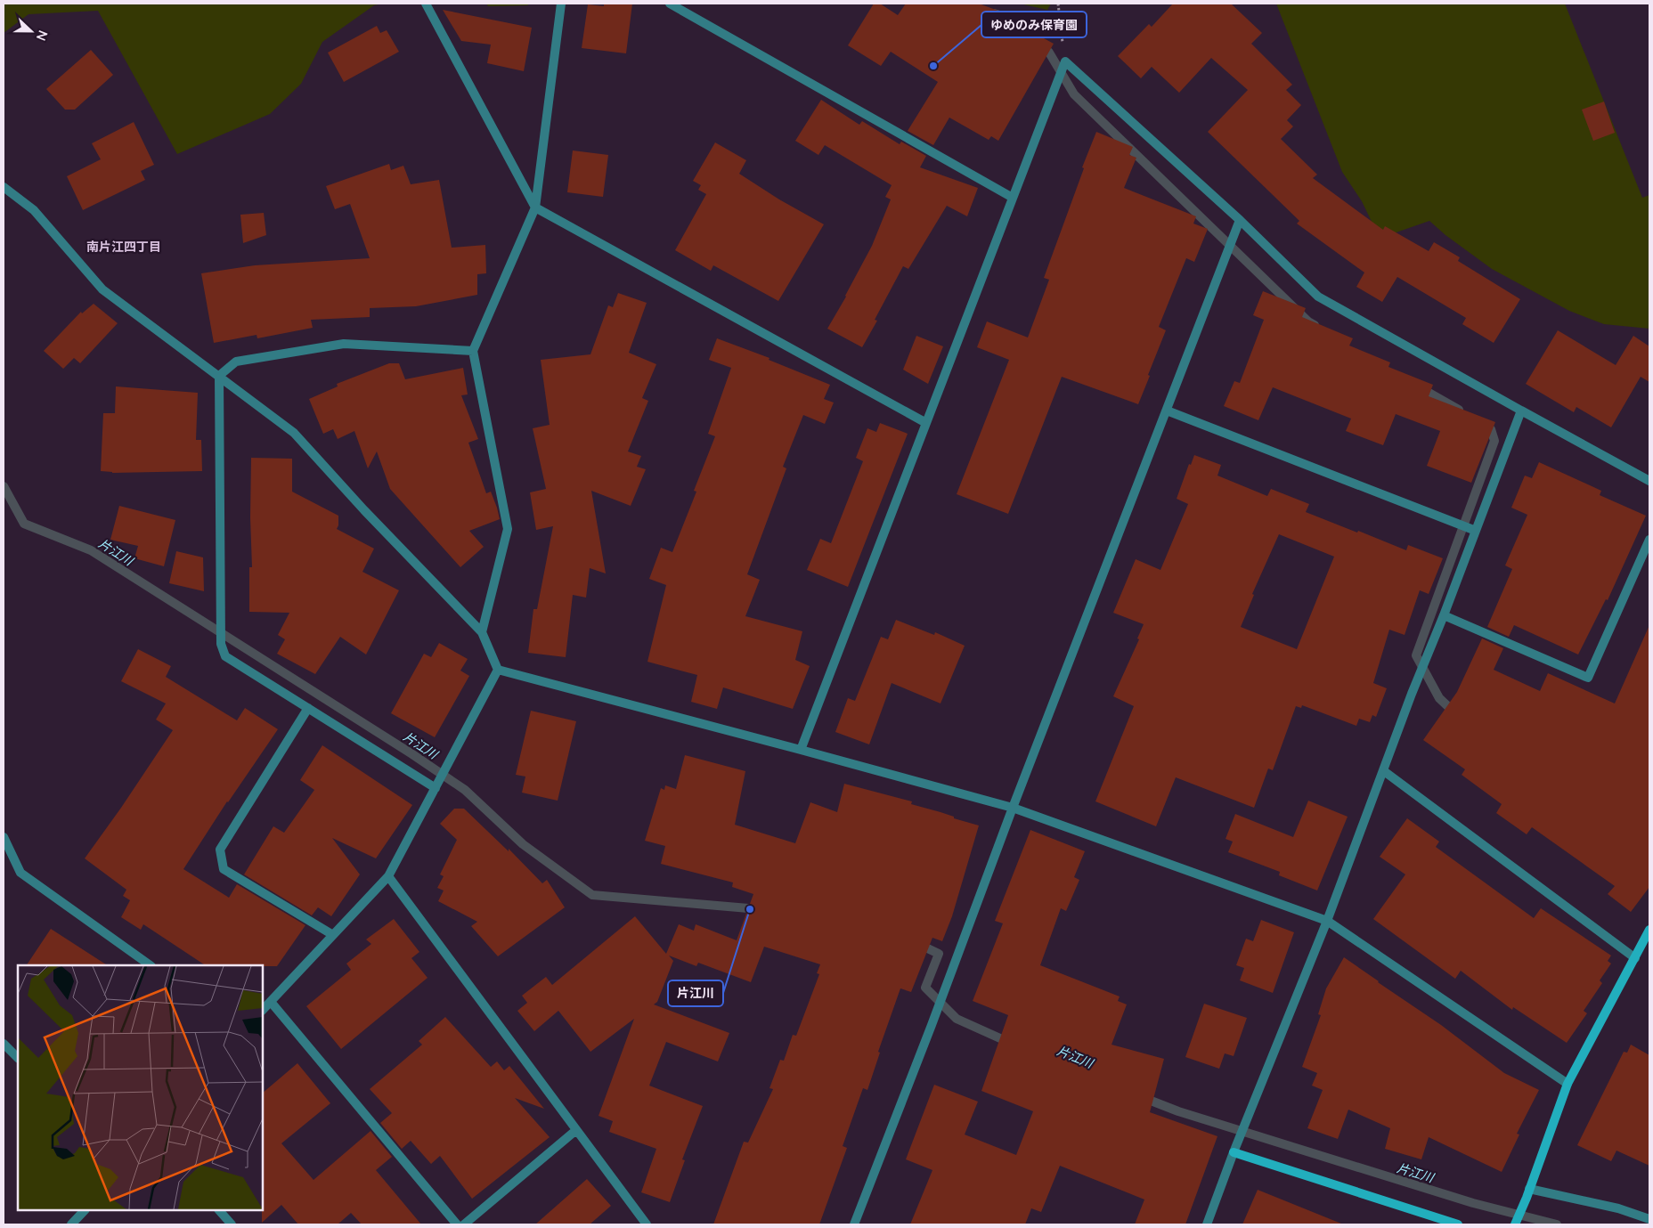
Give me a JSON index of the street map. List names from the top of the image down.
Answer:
{
  "districts": ["南片江四丁目"],
  "water": ["片江川"],
  "places": ["ゆめのみ保育園", "片江川"],
  "north": "right"
}
